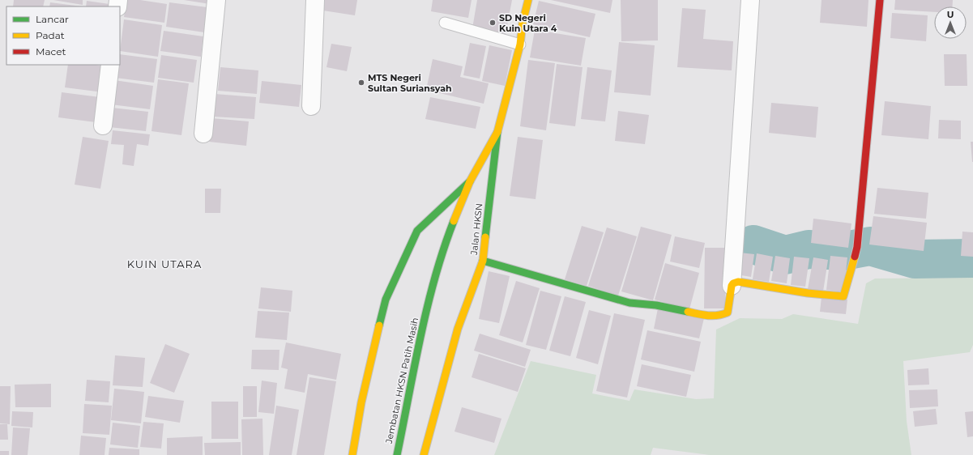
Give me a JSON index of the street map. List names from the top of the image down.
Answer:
{
  "streets": {
    "street": ["Jalan HKSN", "Jembatan HKSN Patih Masih"]
  },
  "districts": ["KUIN UTARA"],
  "places": ["SD Negeri Kuin Utara 4", "MTS Negeri Sultan Suriansyah"],
  "legend": ["Lancar", "Padat", "Macet"],
  "north": "top"
}
